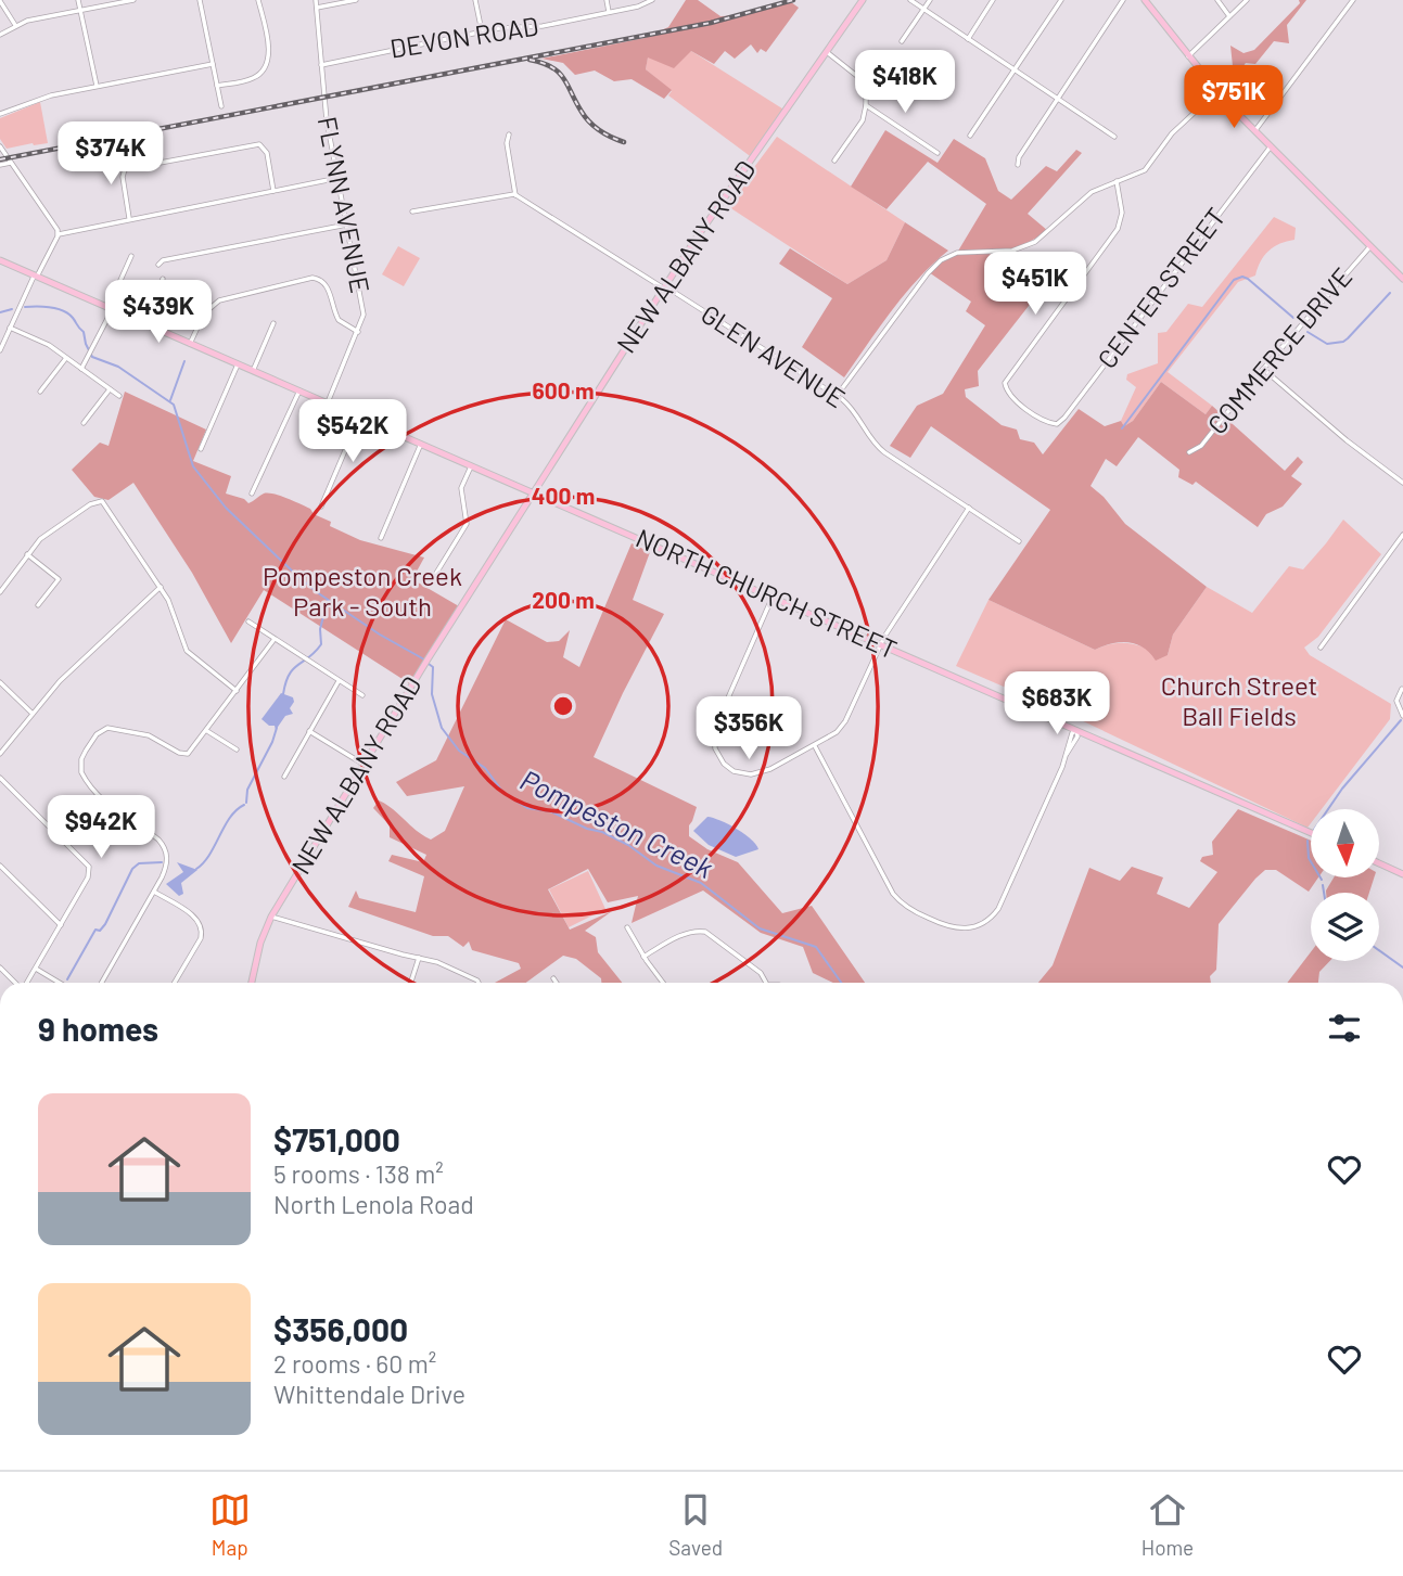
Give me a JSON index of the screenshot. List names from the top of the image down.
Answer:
{
  "streets": {
    "main road": ["NEW ALBANY ROAD", "NORTH CHURCH STREET"],
    "street": [
      "DEVON ROAD",
      "FLYNN AVENUE",
      "CENTER STREET",
      "COMMERCE DRIVE",
      "GLEN AVENUE"
    ]
  },
  "crossings": [
    ["DEVON ROAD", "FLYNN AVENUE"],
    ["FLYNN AVENUE", "NORTH CHURCH STREET"],
    ["NEW ALBANY ROAD", "GLEN AVENUE"],
    ["NEW ALBANY ROAD", "NORTH CHURCH STREET"]
  ],
  "water": ["Pompeston Creek"],
  "parks": ["Pompeston Creek Park - South", "Church Street Ball Fields"],
  "north": "bottom",
  "page": {
    "price": [
      "$418K",
      "$751K",
      "$374K",
      "$451K",
      "$439K",
      "$542K",
      "$683K",
      "$356K",
      "$942K"
    ],
    "heading": "9 homes",
    "list": [
      {
        "name": "$751,000",
        "note": "5 rooms · 138 m² · North Lenola Road"
      },
      {
        "name": "$356,000",
        "note": "2 rooms · 60 m² · Whittendale Drive"
      }
    ],
    "tabs": ["Map", "Saved", "Home"]
  },
  "rings": ["600 m", "400 m", "200 m"]
}
